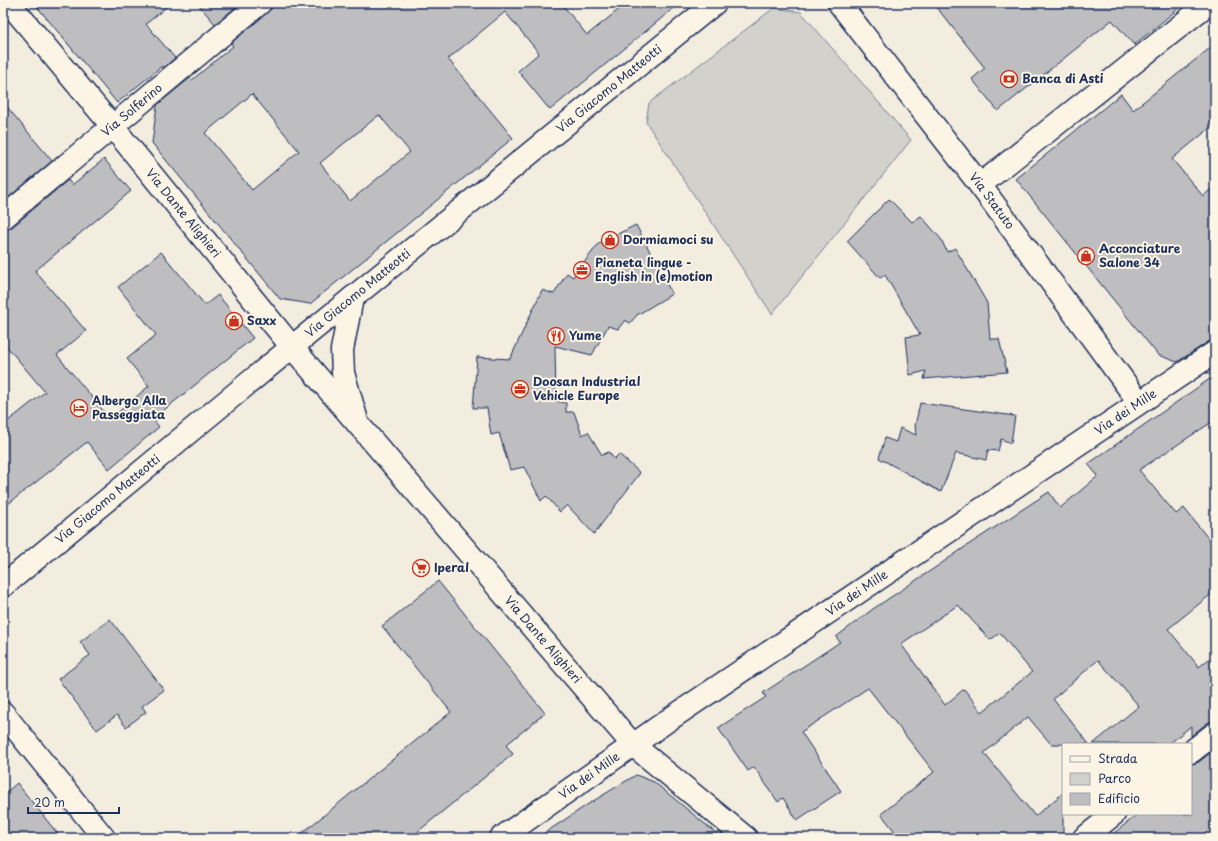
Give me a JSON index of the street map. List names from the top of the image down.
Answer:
{
  "streets": {
    "street": [
      "Via Giacomo Matteotti",
      "Via Solferino",
      "Via Statuto",
      "Via Dante Alighieri",
      "Via dei Mille"
    ]
  },
  "crossings": [
    ["Via Giacomo Matteotti", "Via Dante Alighieri"],
    ["Via Solferino", "Via Dante Alighieri"],
    ["Via Statuto", "Via dei Mille"],
    ["Via Dante Alighieri", "Via dei Mille"]
  ],
  "places": {
    "bank": ["Banca di Asti"],
    "shop": ["Dormiamoci su", "Acconciature Salone 34", "Saxx"],
    "office": ["Pianeta lingue - English in (e)motion", "Doosan Industrial Vehicle Europe"],
    "restaurant": ["Yume"],
    "hotel": ["Albergo Alla Passeggiata"],
    "supermarket": ["Iperal"]
  },
  "legend": ["Strada", "Parco", "Edificio"],
  "scale_bar": "20 m"
}
